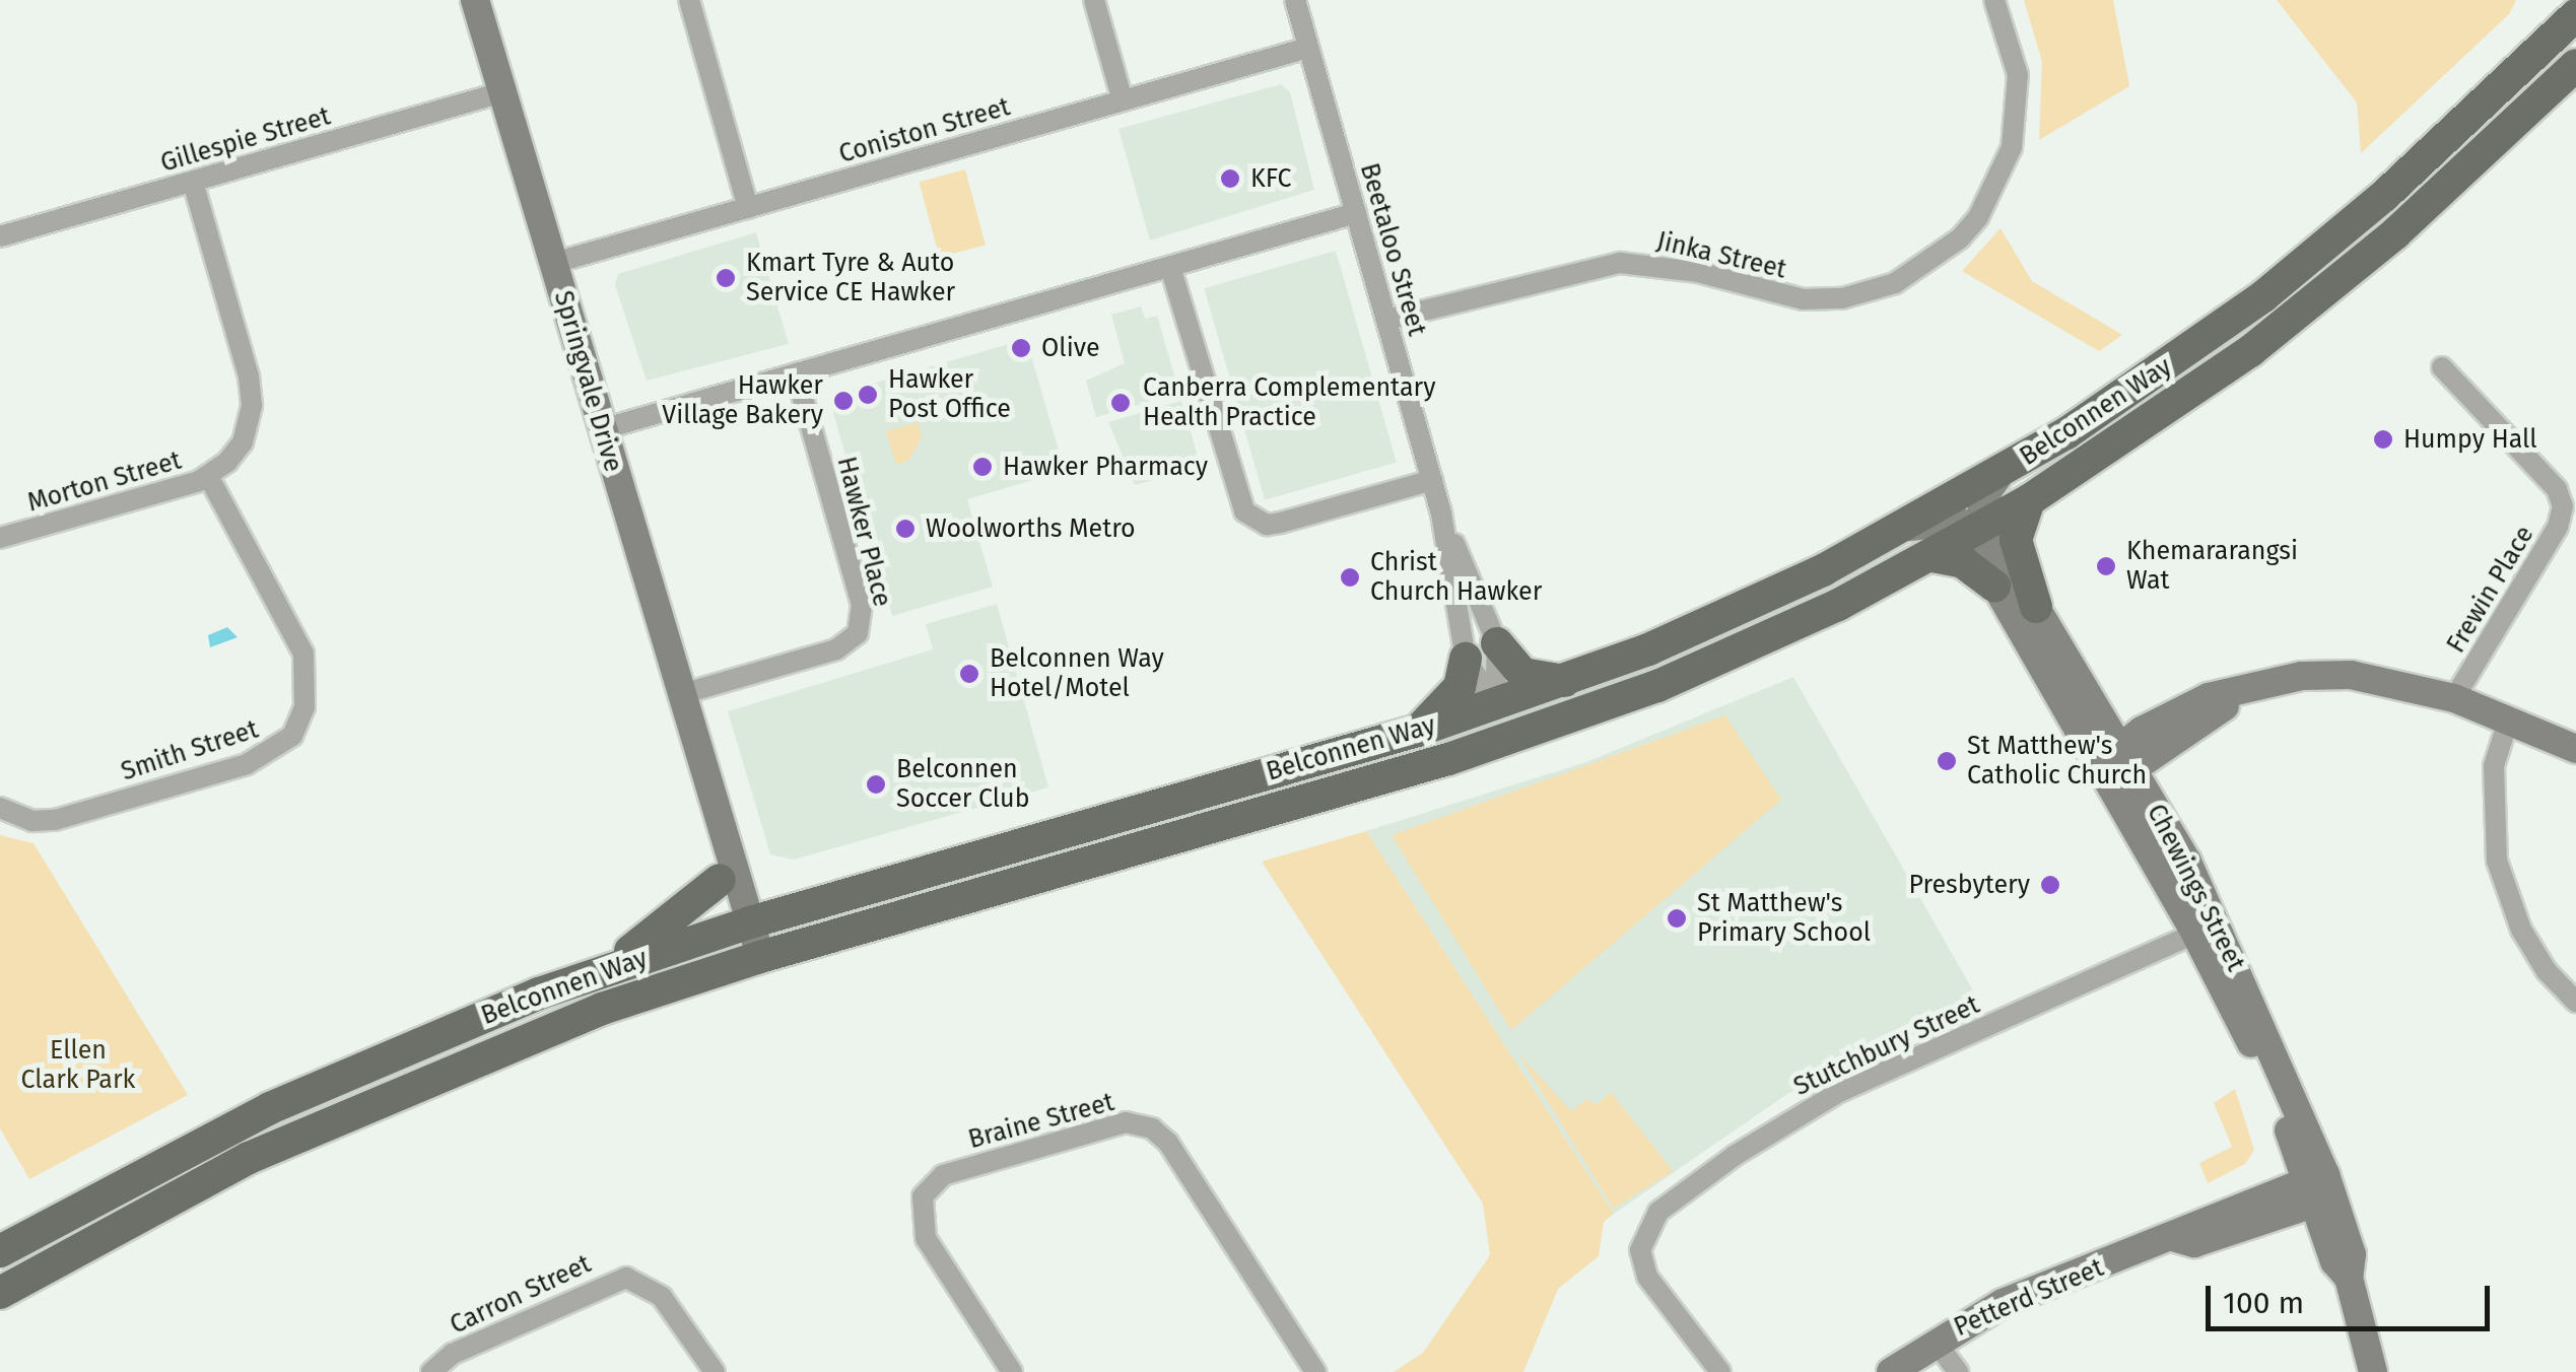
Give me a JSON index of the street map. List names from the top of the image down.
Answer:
{
  "streets": {
    "main road": ["Belconnen Way"],
    "street": [
      "Coniston Street",
      "Gillespie Street",
      "Beetaloo Street",
      "Jinka Street",
      "Springvale Drive",
      "Morton Street",
      "Hawker Place",
      "Frewin Place",
      "Smith Street",
      "Chewings Street",
      "Stutchbury Street",
      "Braine Street",
      "Carron Street",
      "Petterd Street"
    ]
  },
  "crossings": [
    ["Coniston Street", "Beetaloo Street"],
    ["Coniston Street", "Springvale Drive"],
    ["Gillespie Street", "Springvale Drive"],
    ["Gillespie Street", "Morton Street"],
    ["Beetaloo Street", "Jinka Street"],
    ["Beetaloo Street", "Belconnen Way"],
    ["Springvale Drive", "Belconnen Way"],
    ["Springvale Drive", "Hawker Place"],
    ["Belconnen Way", "Chewings Street"],
    ["Morton Street", "Smith Street"],
    ["Chewings Street", "Stutchbury Street"],
    ["Chewings Street", "Petterd Street"]
  ],
  "parks": ["Ellen Clark Park"],
  "places": [
    "KFC",
    "Kmart Tyre & Auto Service CE Hawker",
    "Olive",
    "Hawker Post Office",
    "Hawker Village Bakery",
    "Canberra Complementary Health Practice",
    "Humpy Hall",
    "Hawker Pharmacy",
    "Woolworths Metro",
    "Khemararangsi Wat",
    "Christ Church Hawker",
    "Belconnen Way Hotel/Motel",
    "St Matthew's Catholic Church",
    "Belconnen Soccer Club",
    "Presbytery",
    "St Matthew's Primary School"
  ],
  "scale_bar": "100 m"
}
